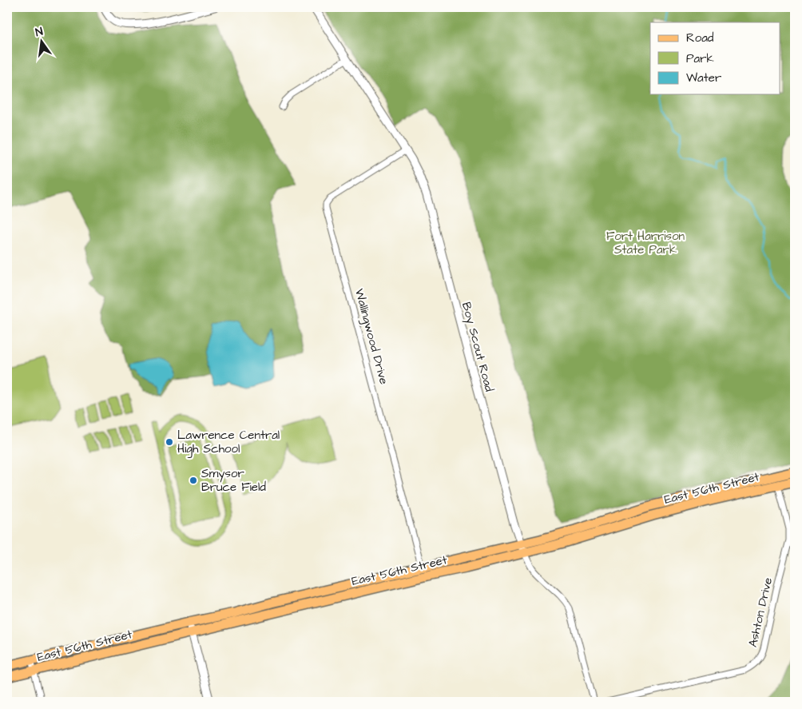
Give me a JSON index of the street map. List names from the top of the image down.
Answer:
{
  "streets": {
    "main road": ["East 56th Street"],
    "street": ["Wallingwood Drive", "Boy Scout Road", "Ashton Drive"]
  },
  "crossings": [
    ["Wallingwood Drive", "Boy Scout Road"],
    ["Wallingwood Drive", "East 56th Street"],
    ["Boy Scout Road", "East 56th Street"],
    ["East 56th Street", "Ashton Drive"]
  ],
  "parks": ["Fort Harrison State Park"],
  "places": ["Lawrence Central High School", "Smysor Bruce Field"],
  "legend": ["Road", "Park", "Water"],
  "north": "top"
}
